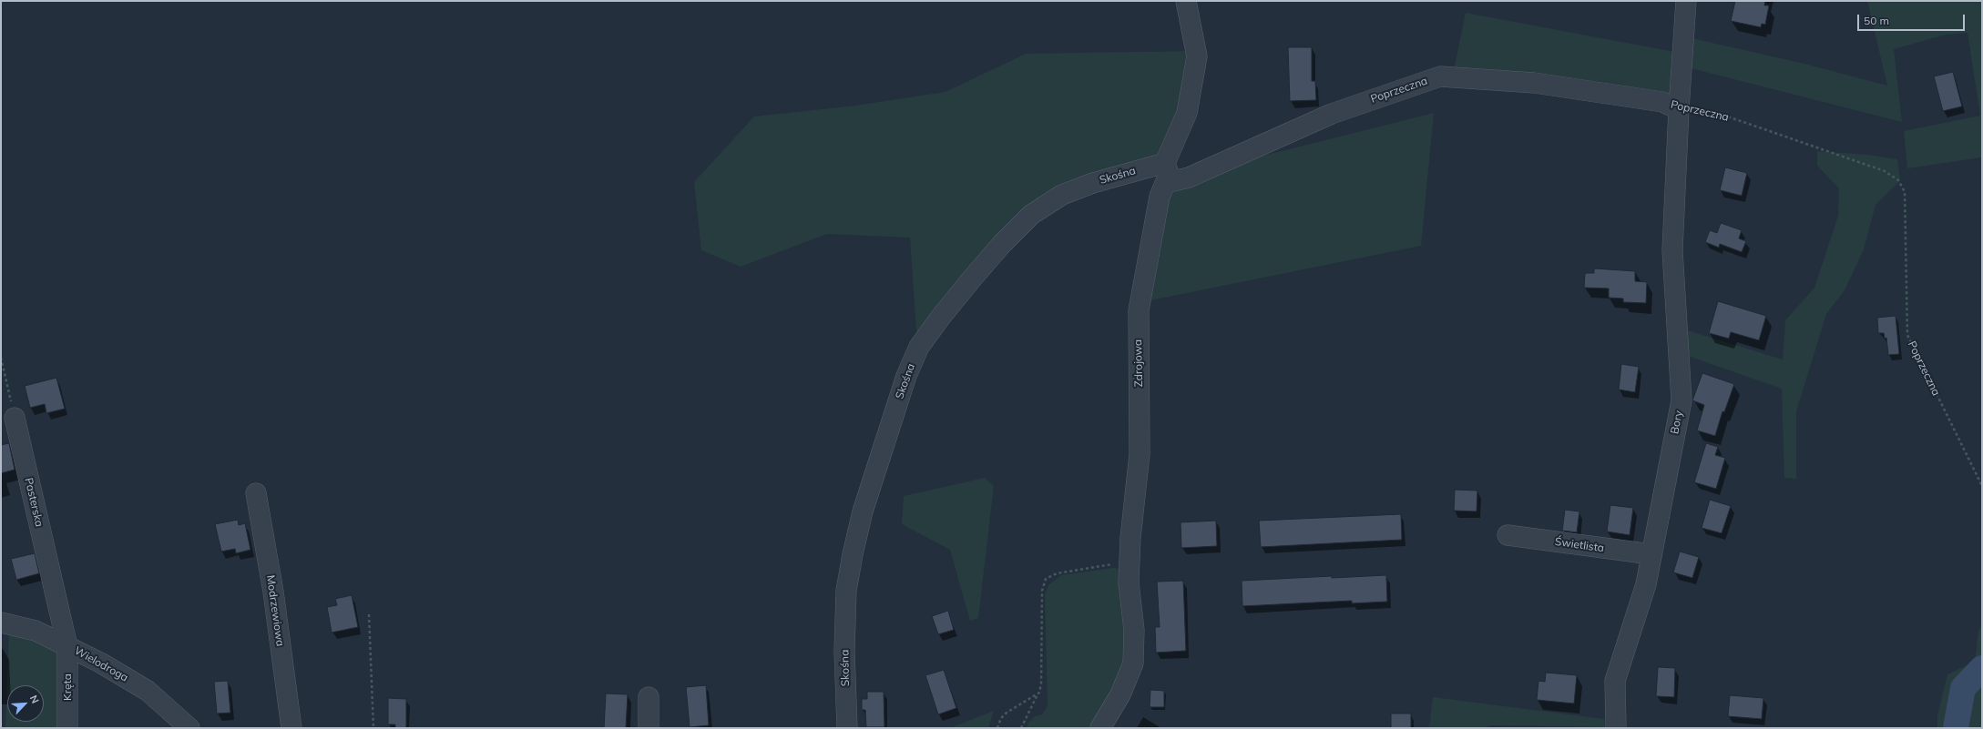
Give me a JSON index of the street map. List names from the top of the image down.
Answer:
{
  "streets": {
    "street": [
      "Poprzeczna",
      "Skośna",
      "Zdrojowa",
      "Bory",
      "Pasterska",
      "Świetlista",
      "Modrzewiowa",
      "Wielodroga",
      "Kręta"
    ]
  },
  "crossings": [
    ["Poprzeczna", "Skośna"],
    ["Poprzeczna", "Zdrojowa"],
    ["Poprzeczna", "Bory"],
    ["Skośna", "Zdrojowa"],
    ["Bory", "Świetlista"],
    ["Pasterska", "Wielodroga"],
    ["Pasterska", "Kręta"],
    ["Wielodroga", "Kręta"]
  ],
  "scale_bar": "50 m",
  "north": "top right"
}
